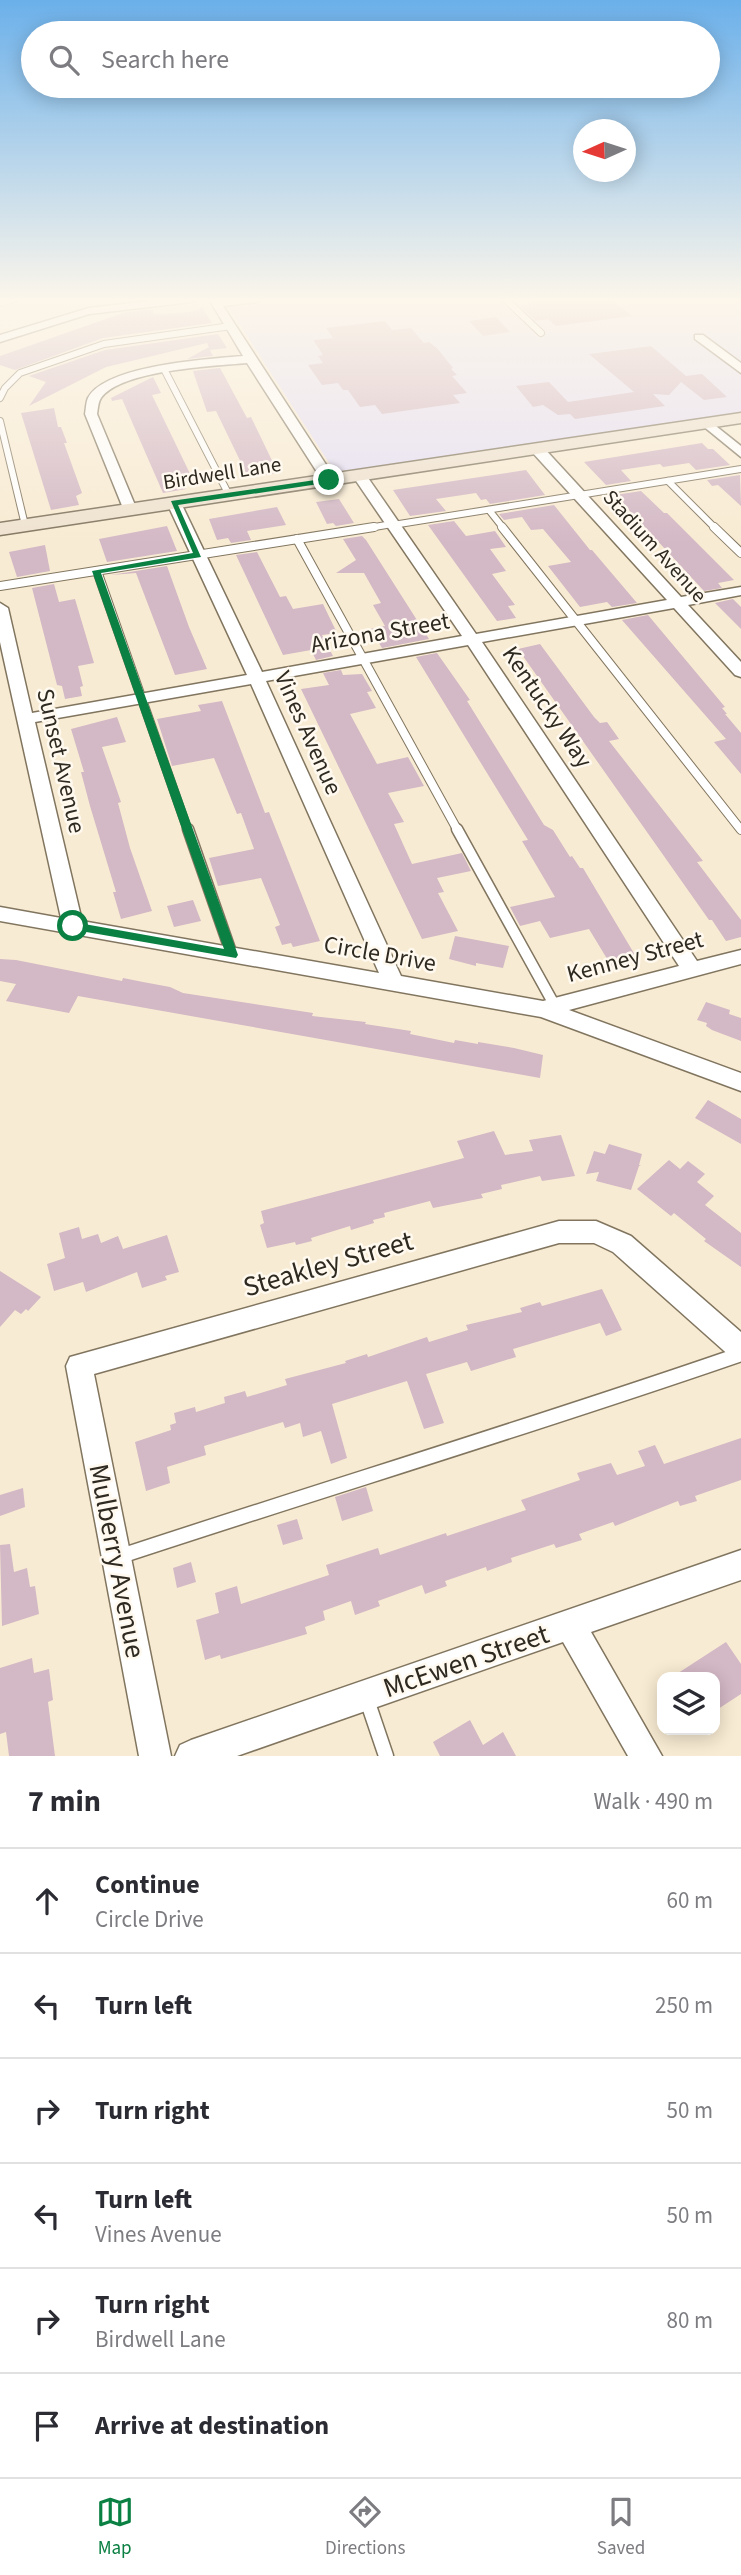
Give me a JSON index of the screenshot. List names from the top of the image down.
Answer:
{
  "streets": {
    "main road": ["Birdwell Lane"],
    "street": [
      "Stadium Avenue",
      "Arizona Street",
      "Kentucky Way",
      "Vines Avenue",
      "Sunset Avenue",
      "Circle Drive",
      "Kenney Street",
      "Steakley Street",
      "Mulberry Avenue",
      "McEwen Street"
    ]
  },
  "crossings": [
    ["Birdwell Lane", "Stadium Avenue"],
    ["Birdwell Lane", "Kentucky Way"],
    ["Birdwell Lane", "Vines Avenue"],
    ["Stadium Avenue", "Arizona Street"],
    ["Arizona Street", "Kentucky Way"],
    ["Arizona Street", "Vines Avenue"],
    ["Arizona Street", "Sunset Avenue"],
    ["Kentucky Way", "Kenney Street"],
    ["Vines Avenue", "Circle Drive"],
    ["Sunset Avenue", "Circle Drive"],
    ["Circle Drive", "Kenney Street"],
    ["Steakley Street", "Mulberry Avenue"]
  ],
  "north": "left",
  "page": {
    "search": "Search here",
    "heading": ["7 min", "Walk · 490 m"],
    "list": [
      ["Continue", "Circle Drive", "60 m"],
      ["Turn left", "250 m"],
      ["Turn right", "50 m"],
      ["Turn left", "Vines Avenue", "50 m"],
      ["Turn right", "Birdwell Lane", "80 m"],
      "Arrive at destination"
    ],
    "nav": ["Map", "Directions", "Saved"]
  }
}
